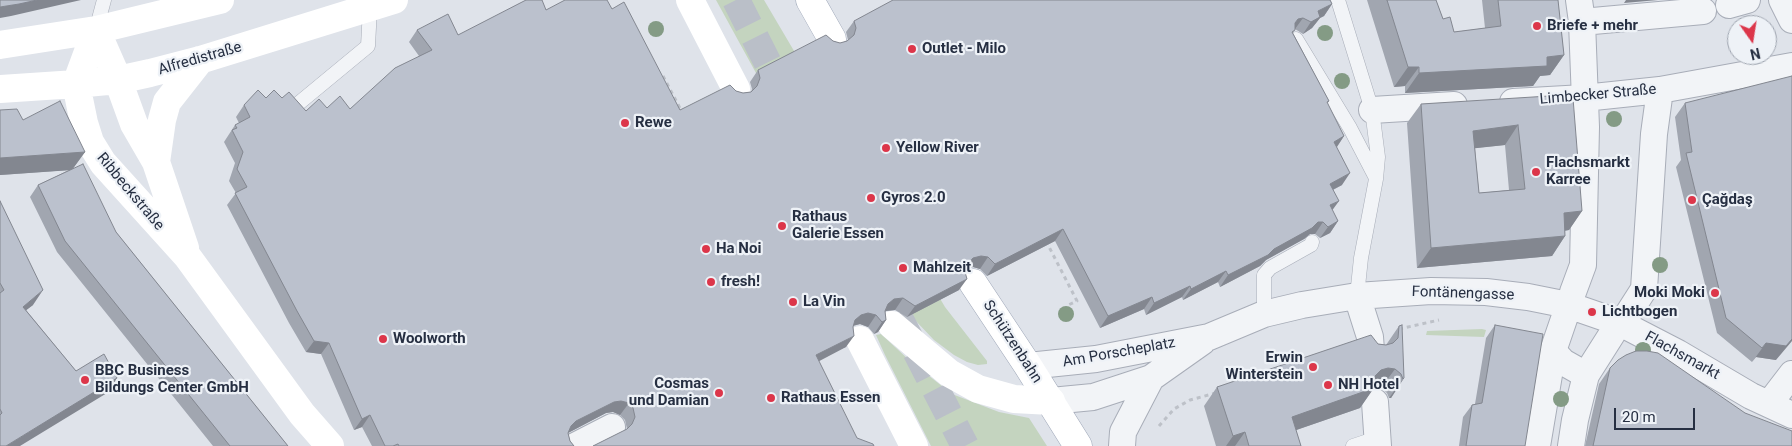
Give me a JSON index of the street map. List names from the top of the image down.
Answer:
{
  "streets": {
    "street": [
      "Alfredistraße",
      "Limbecker Straße",
      "Ribbeckstraße",
      "Fontänengasse",
      "Schützenbahn",
      "Am Porscheplatz",
      "Flachsmarkt"
    ]
  },
  "crossings": [
    ["Alfredistraße", "Ribbeckstraße"],
    ["Fontänengasse", "Am Porscheplatz"],
    ["Fontänengasse", "Flachsmarkt"],
    ["Schützenbahn", "Am Porscheplatz"]
  ],
  "places": [
    "Briefe + mehr",
    "Outlet - Milo",
    "Rewe",
    "Yellow River",
    "Flachsmarkt Karree",
    "Gyros 2.0",
    "Çağdaş",
    "Rathaus Galerie Essen",
    "Ha Noi",
    "Mahlzeit",
    "fresh!",
    "Moki Moki",
    "La Vin",
    "Lichtbogen",
    "Woolworth",
    "Erwin Winterstein",
    "BBC Business Bildungs Center GmbH",
    "NH Hotel",
    "Cosmas und Damian",
    "Rathaus Essen"
  ],
  "scale_bar": "20 m",
  "north": "bottom"
}
